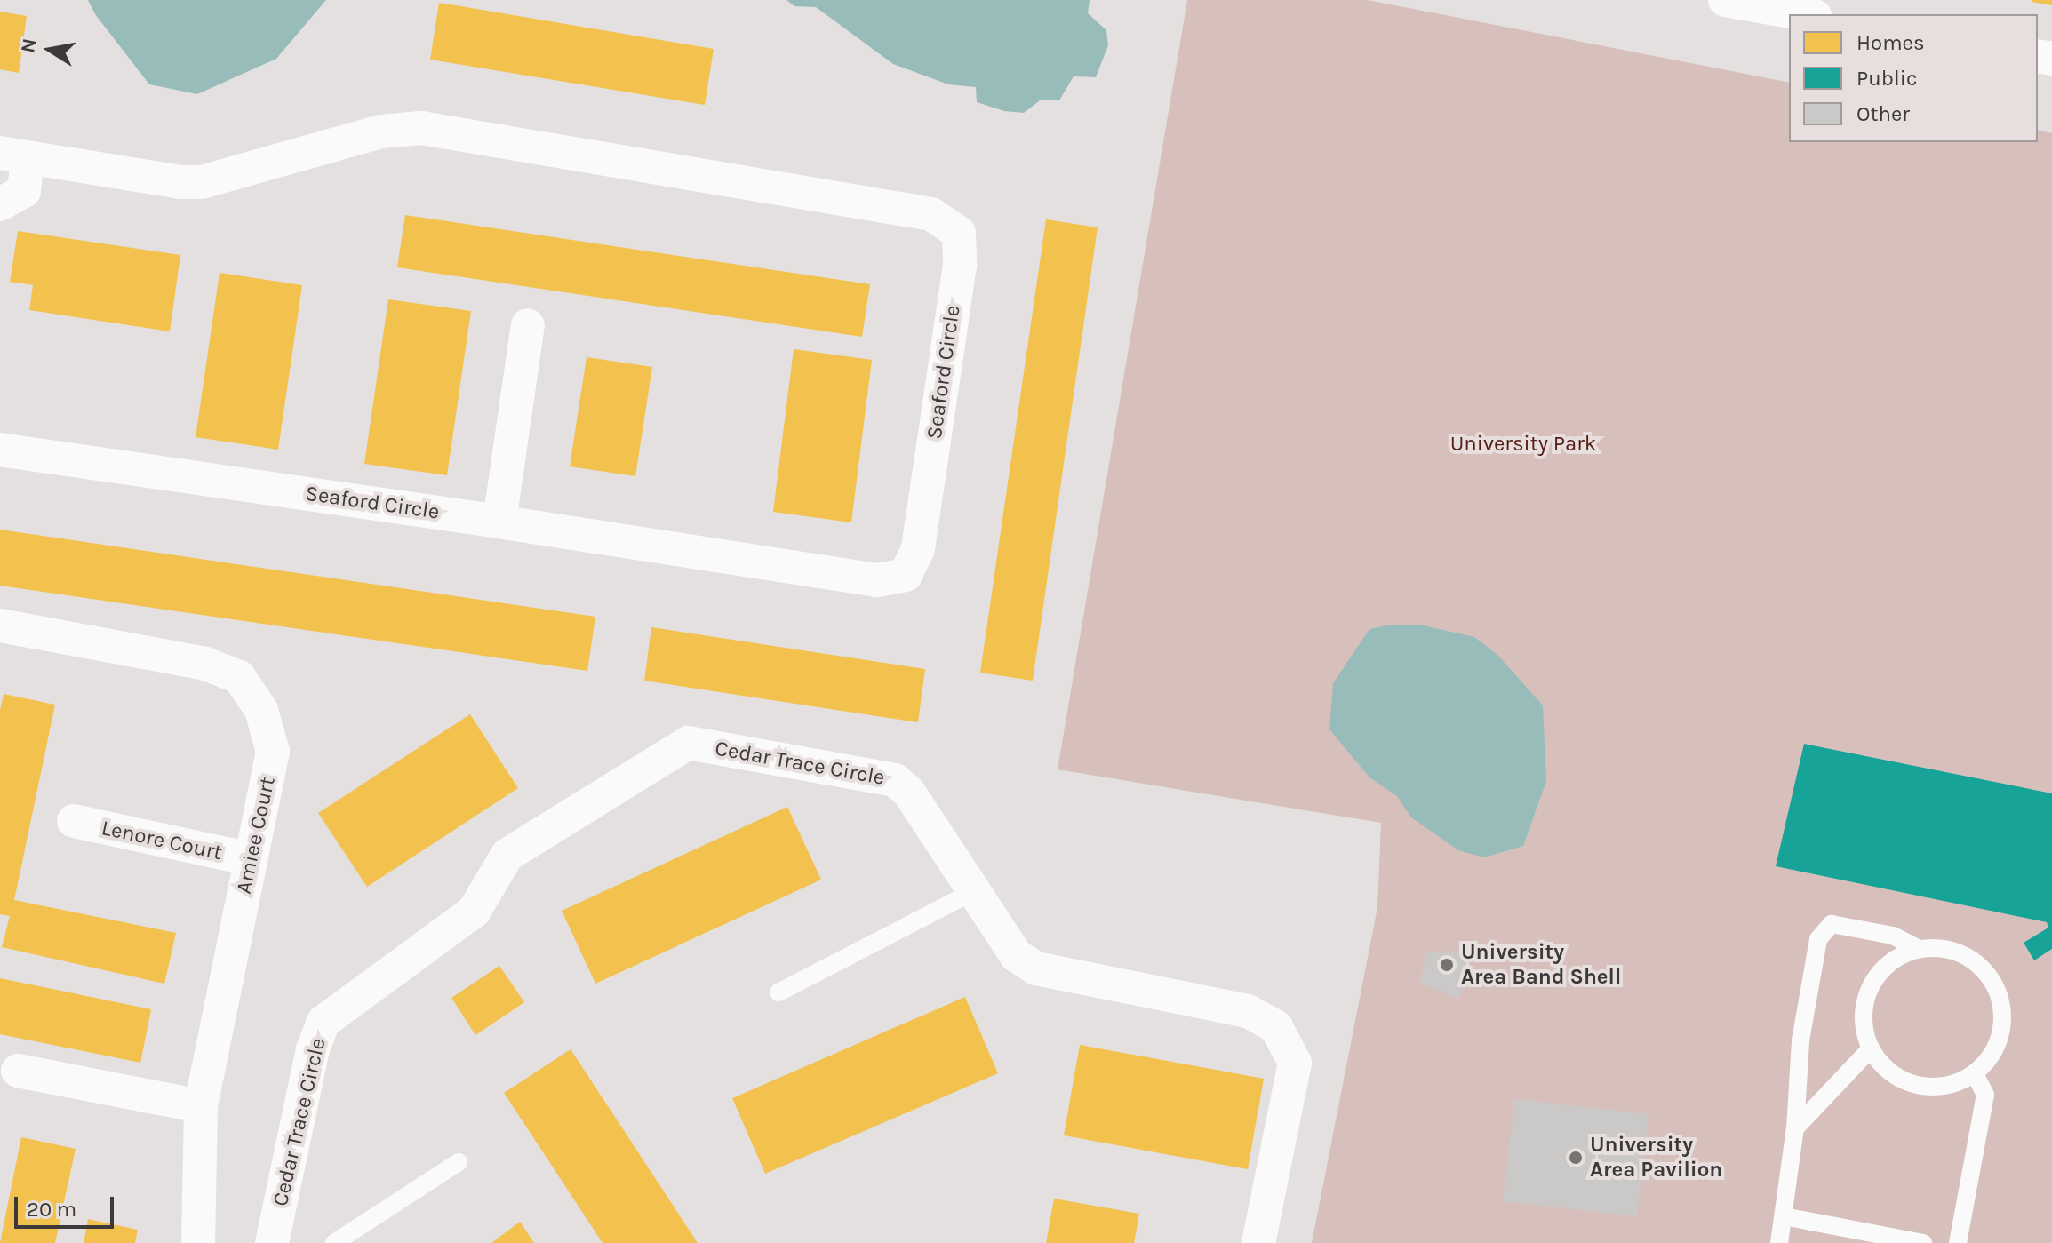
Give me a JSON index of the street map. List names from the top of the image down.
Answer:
{
  "streets": {
    "street": [
      "Seaford Circle",
      "Cedar Trace Circle",
      "Amiee Court",
      "Lenore Court"
    ]
  },
  "crossings": [
    ["Amiee Court", "Lenore Court"]
  ],
  "parks": ["University Park"],
  "places": ["University Area Band Shell", "University Area Pavilion"],
  "legend": ["Homes", "Public", "Other"],
  "scale_bar": "20 m",
  "north": "left"
}
